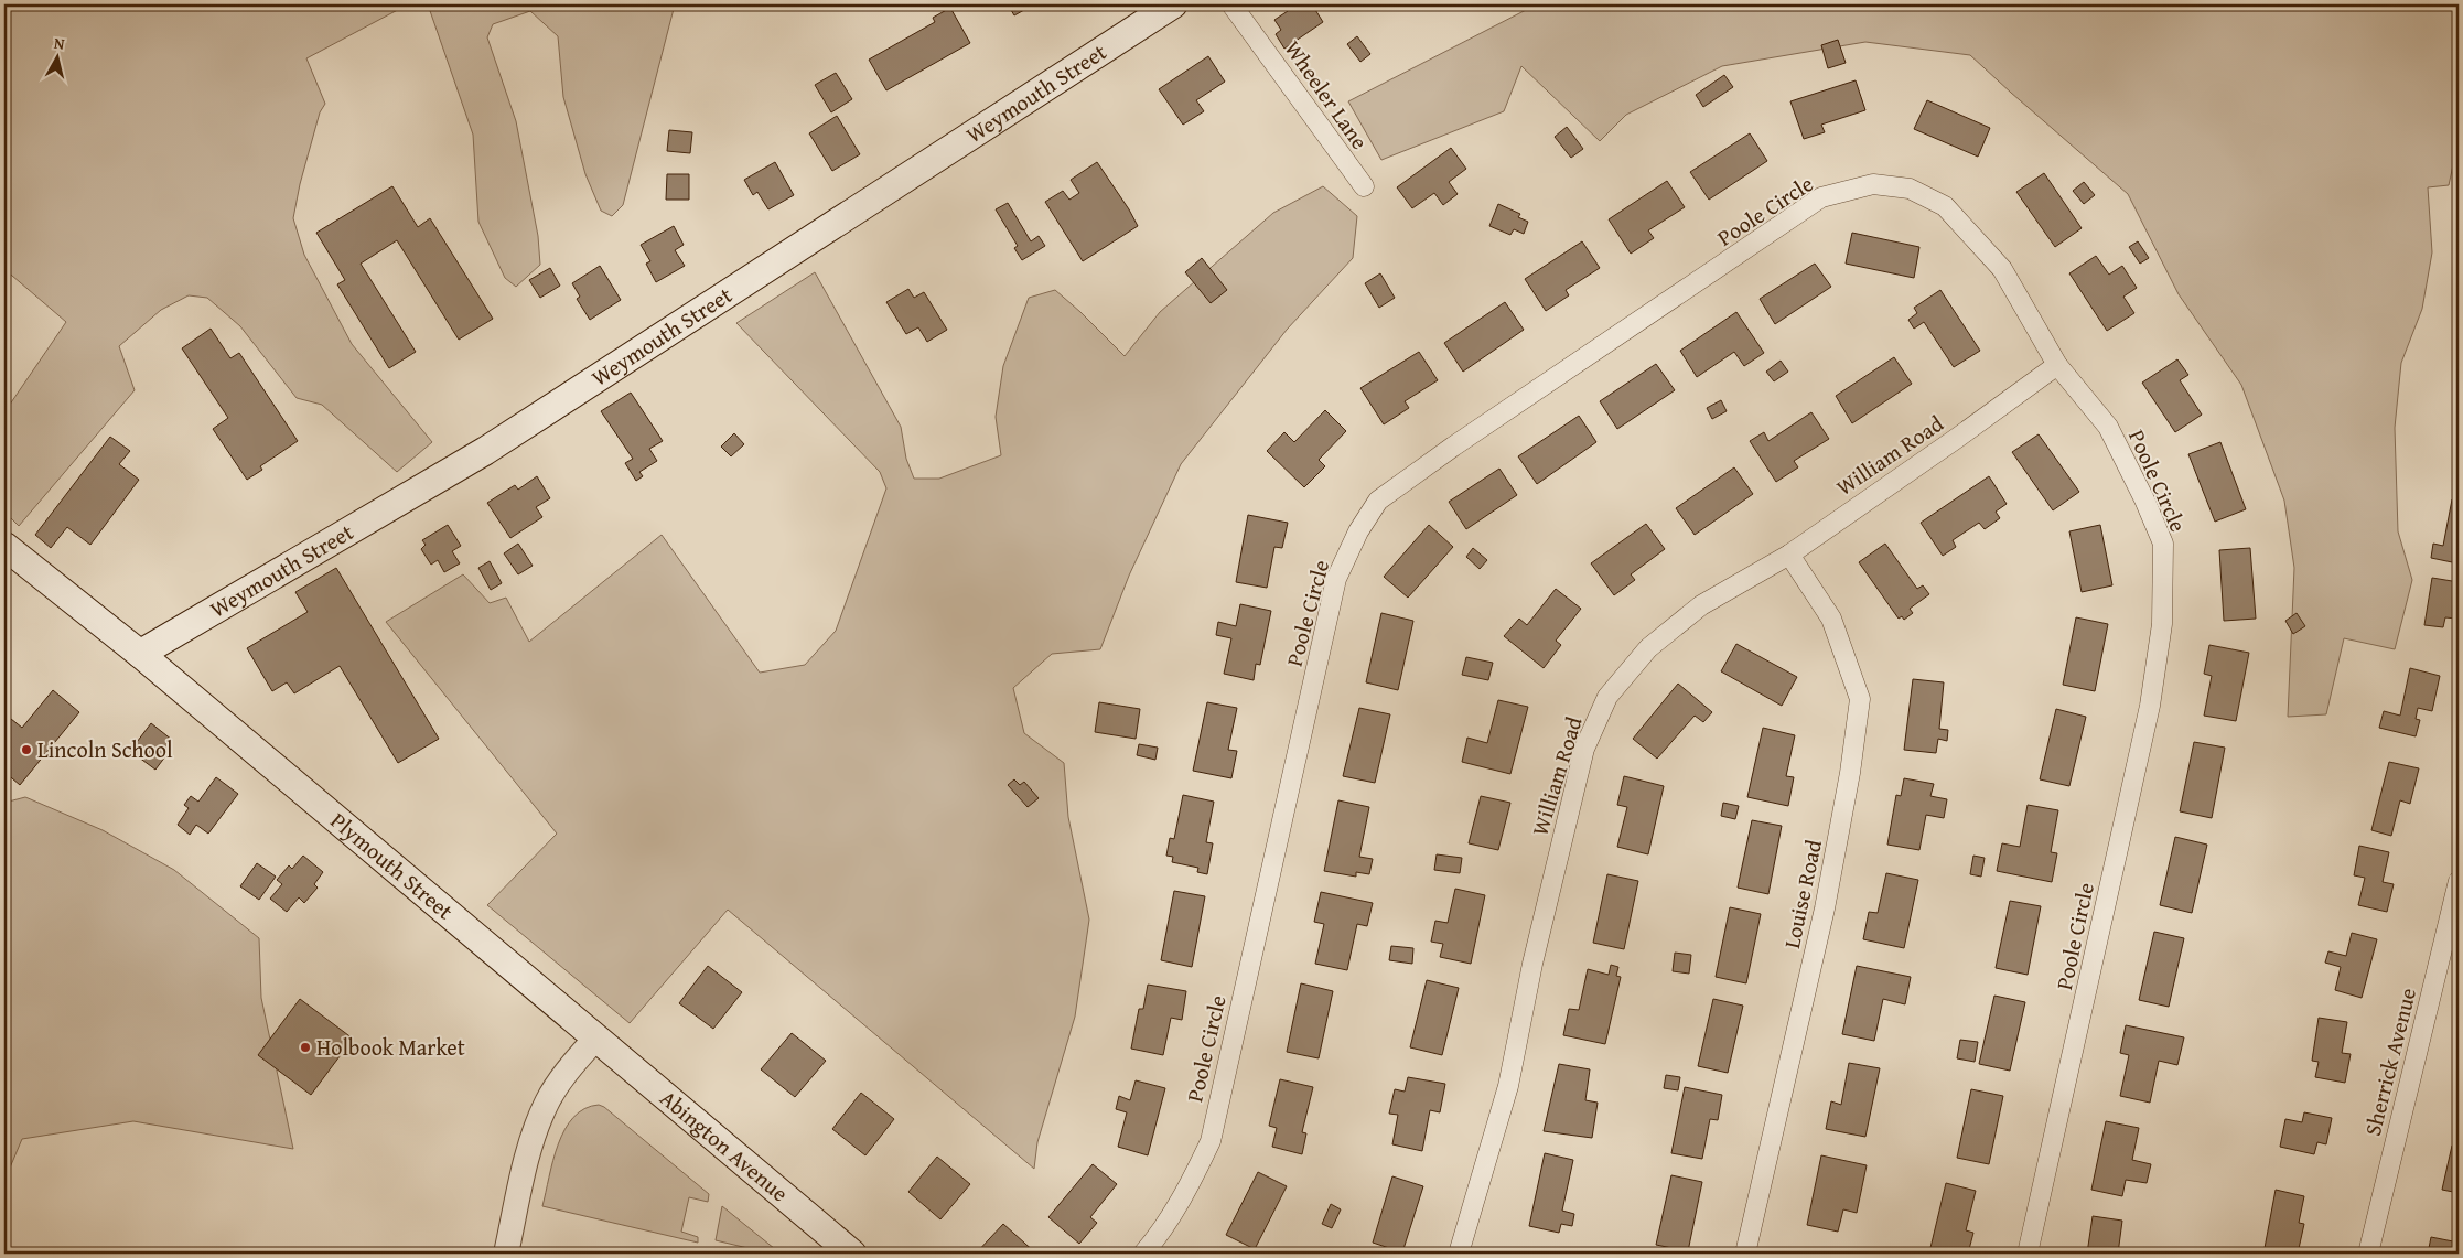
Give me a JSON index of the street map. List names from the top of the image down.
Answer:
{
  "streets": {
    "main road": ["Weymouth Street", "Plymouth Street", "Abington Avenue"],
    "street": [
      "Wheeler Lane",
      "Poole Circle",
      "William Road",
      "Louise Road",
      "Sherrick Avenue"
    ]
  },
  "crossings": [
    ["Weymouth Street", "Plymouth Street"],
    ["Poole Circle", "William Road"],
    ["William Road", "Louise Road"],
    ["Plymouth Street", "Abington Avenue"]
  ],
  "places": ["Lincoln School", "Holbook Market"],
  "north": "top"
}
